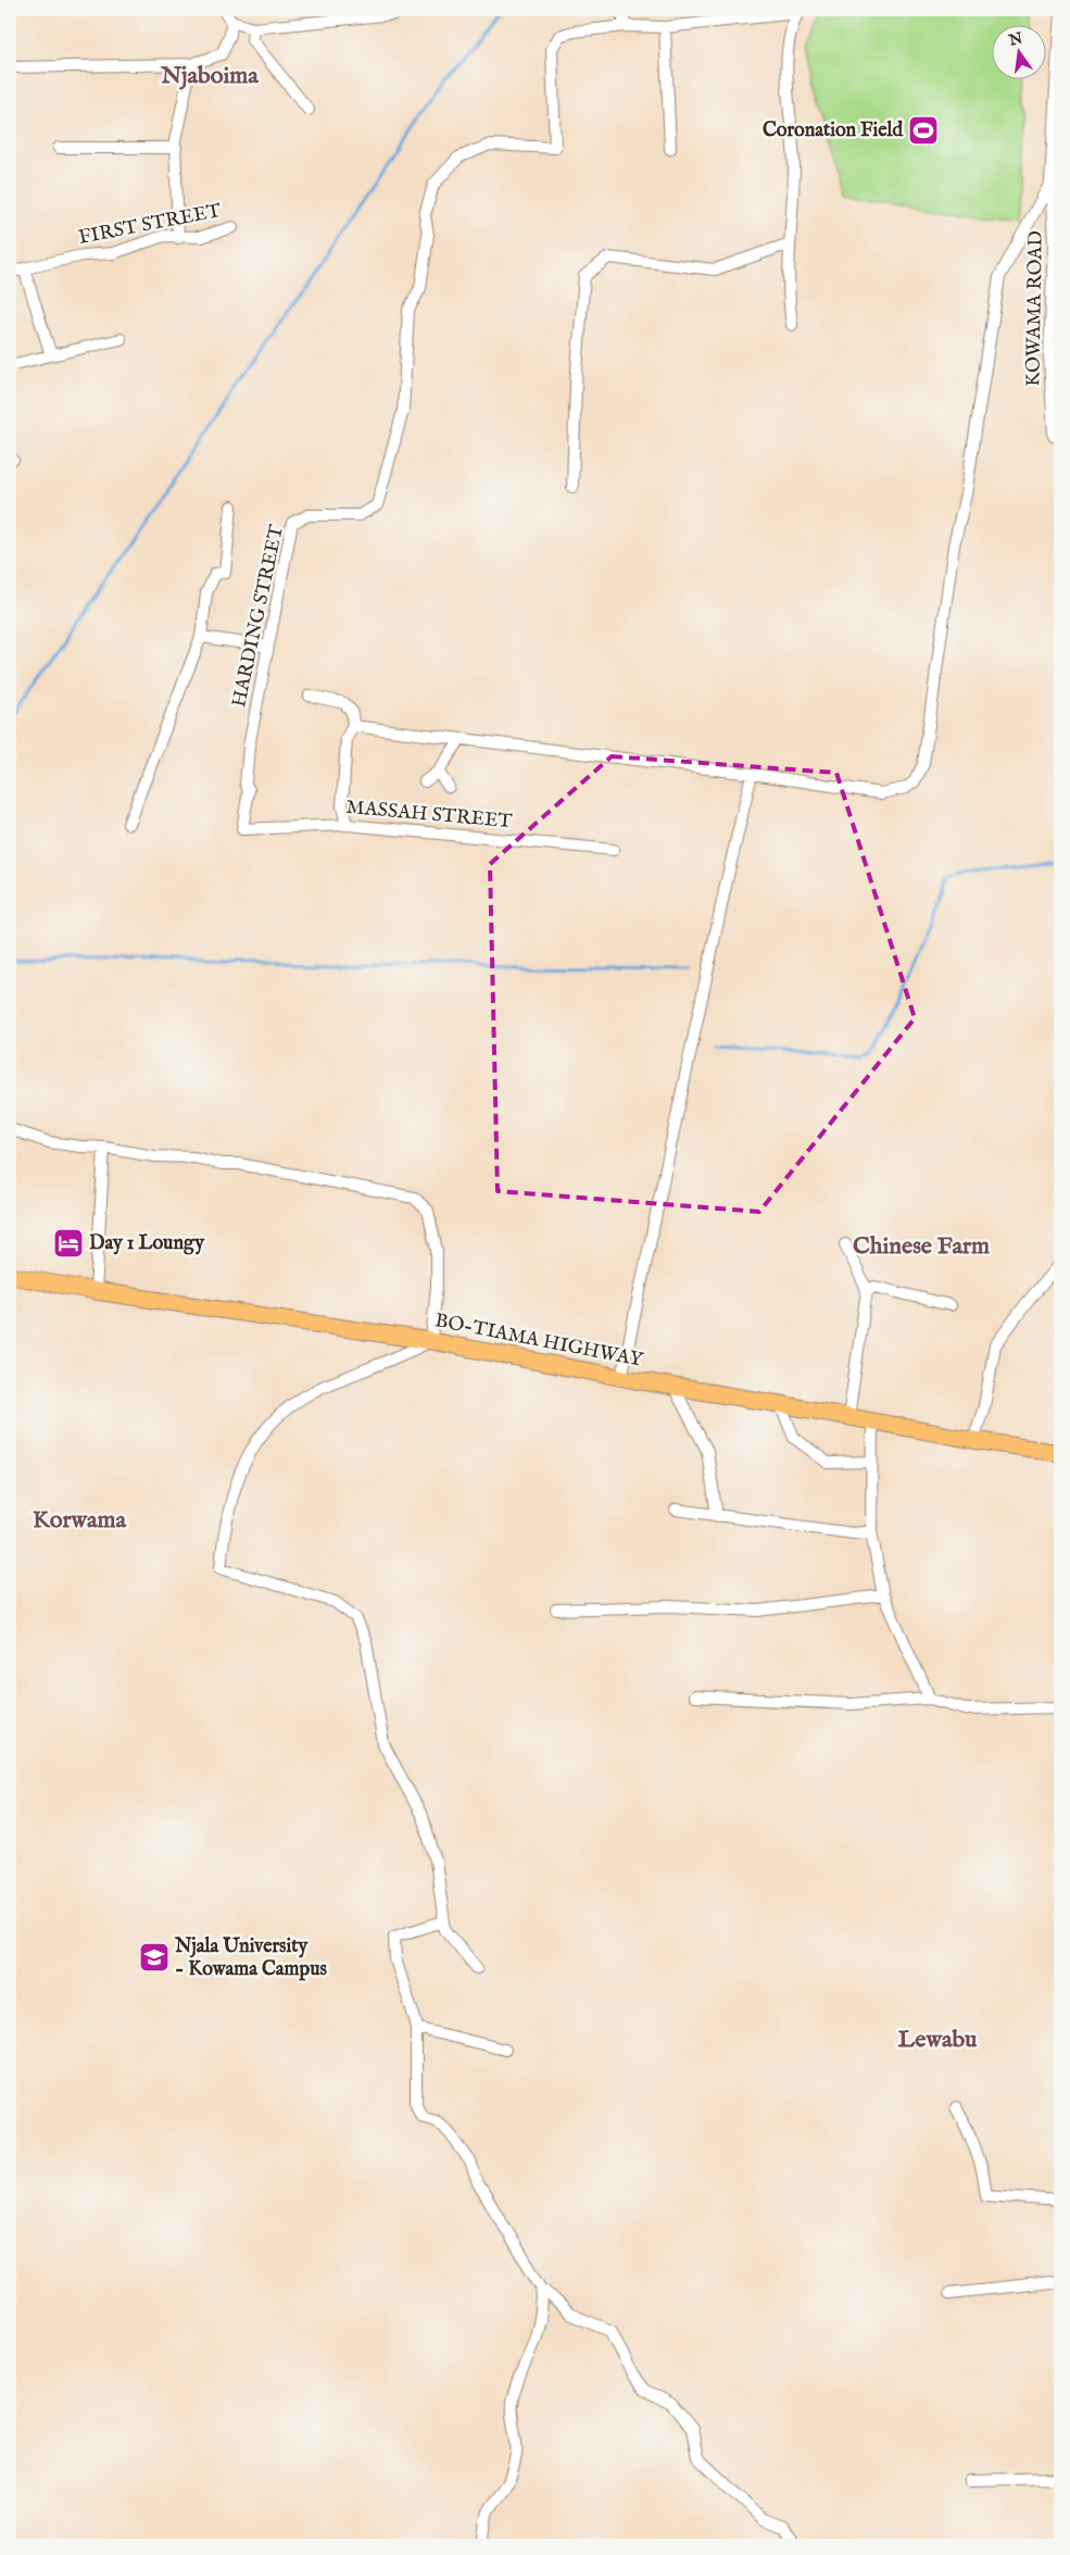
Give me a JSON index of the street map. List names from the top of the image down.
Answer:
{
  "streets": {
    "highway": ["BO-TIAMA HIGHWAY"],
    "street": [
      "FIRST STREET",
      "KOWAMA ROAD",
      "HARDING STREET",
      "MASSAH STREET"
    ]
  },
  "crossings": [
    ["HARDING STREET", "MASSAH STREET"]
  ],
  "districts": [
    "Njaboima",
    "Chinese Farm",
    "Korwama",
    "Lewabu"
  ],
  "places": {
    "sports": ["Coronation Field"],
    "hotel": ["Day 1 Loungy"],
    "school or university": ["Njala University - Kowama Campus"]
  },
  "north": "top"
}
